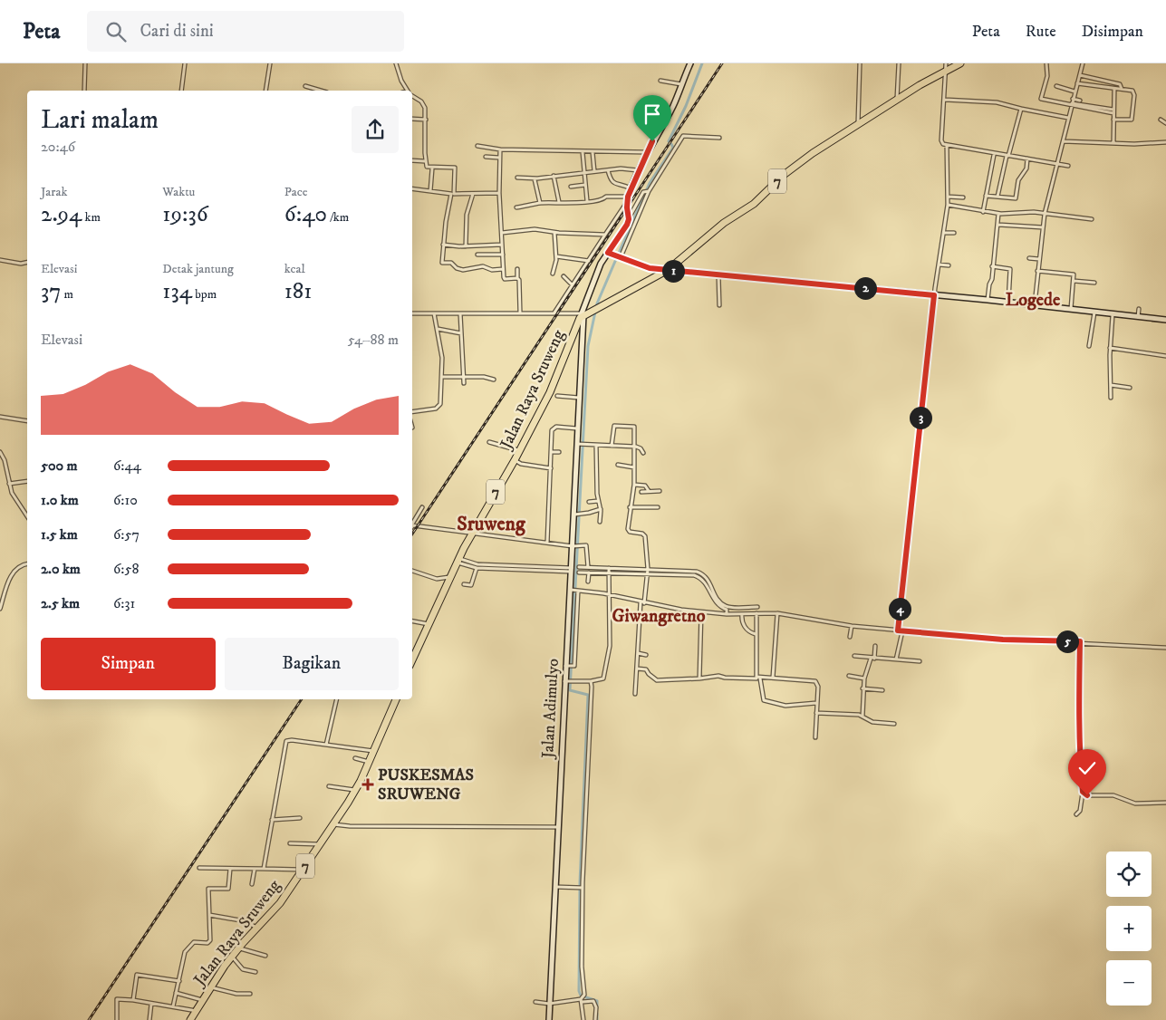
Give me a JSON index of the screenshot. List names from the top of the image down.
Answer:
{
  "streets": {
    "highway": ["7", "Jalan Raya Sruweng"],
    "street": ["Jalan Adimulyo"]
  },
  "crossings": [
    ["7", "Jalan Raya Sruweng"],
    ["7", "Jalan Adimulyo"],
    ["Jalan Raya Sruweng", "Jalan Adimulyo"]
  ],
  "districts": ["Logede", "Sruweng", "Giwangretno"],
  "places": {
    "health": ["PUSKESMAS SRUWENG"]
  },
  "page": {
    "header": "Peta",
    "search": "Cari di sini",
    "nav": ["Peta", "Rute", "Disimpan"],
    "heading": ["Lari malam", "20:46"],
    "stats": [
      ["Jarak", "2.94 km"],
      ["Waktu", "19:36"],
      ["Pace", "6:40 /km"],
      ["Elevasi", "37 m"],
      ["Detak jantung", "134 bpm"],
      ["kcal", "181"]
    ],
    "pins": [
      "1",
      "2",
      "3",
      "4",
      "5"
    ],
    "chart": ["Elevasi", "54–88 m"],
    "list": [
      {
        "name": "500 m",
        "note": "6:44"
      },
      {
        "name": "1.0 km",
        "note": "6:10"
      },
      {
        "name": "1.5 km",
        "note": "6:57"
      },
      {
        "name": "2.0 km",
        "note": "6:58"
      },
      {
        "name": "2.5 km",
        "note": "6:31"
      }
    ],
    "buttons": ["Simpan", "Bagikan"],
    "map_buttons": ["+", "−"]
  }
}
